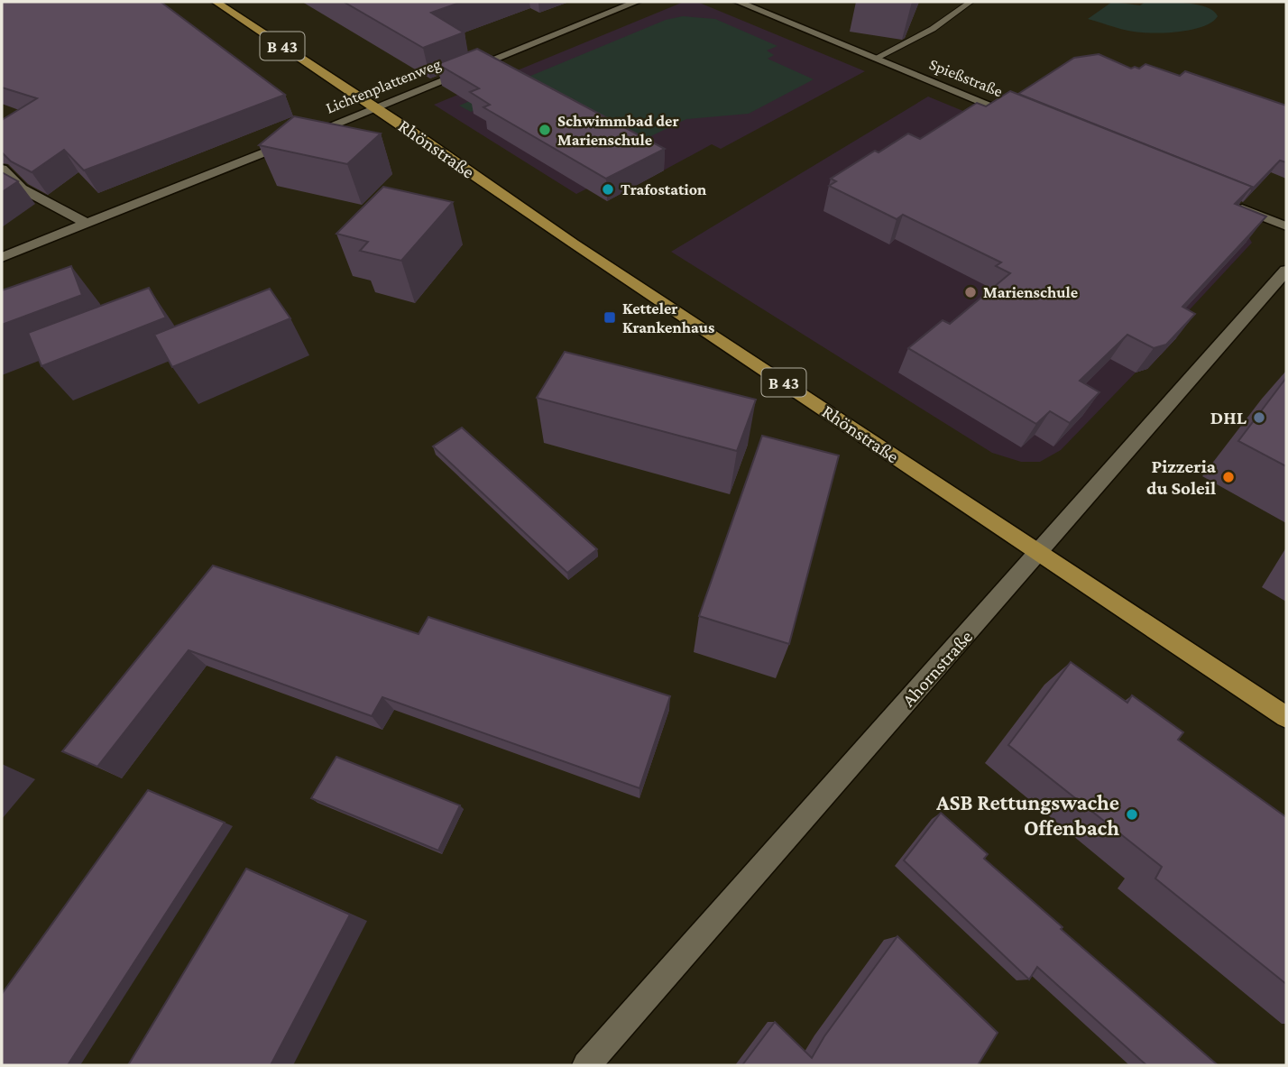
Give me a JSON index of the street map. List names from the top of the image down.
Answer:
{
  "streets": {
    "main road": ["B 43", "Rhönstraße"],
    "street": ["Spießstraße", "Lichtenplattenweg", "Ahornstraße"]
  },
  "crossings": [
    ["Lichtenplattenweg", "Rhönstraße"],
    ["Rhönstraße", "Ahornstraße"]
  ],
  "places": {
    "other": [
      "Schwimmbad der Marienschule",
      "Trafostation",
      "Marienschule",
      "DHL",
      "Pizzeria du Soleil",
      "ASB Rettungswache Offenbach"
    ],
    "transit": ["Ketteler Krankenhaus"]
  }
}
